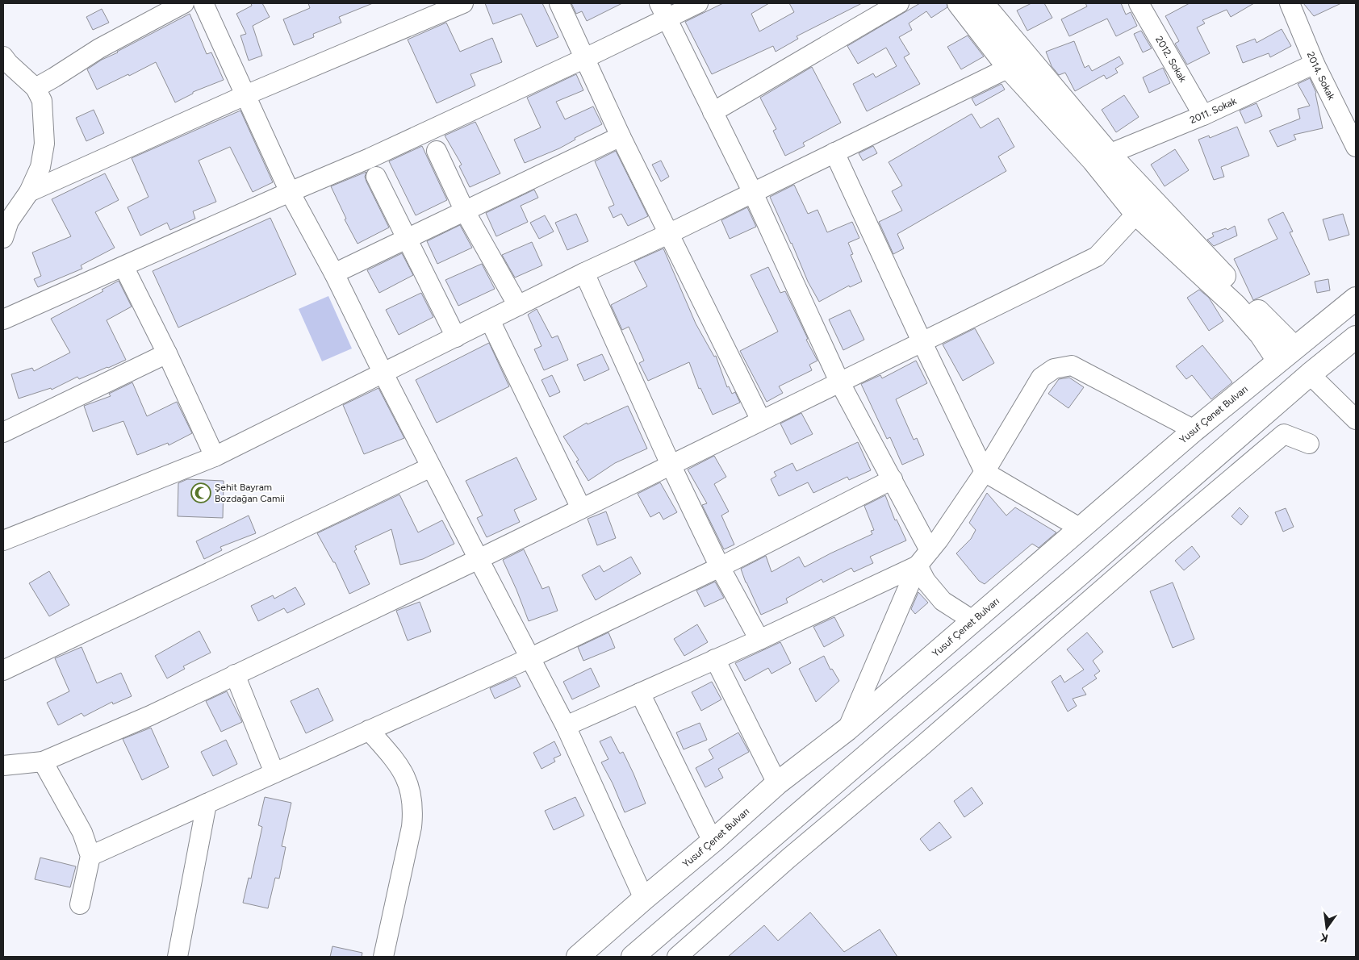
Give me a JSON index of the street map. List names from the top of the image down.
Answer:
{
  "streets": {
    "main road": ["Yusuf Çenet Bulvarı"],
    "street": ["2012. Sokak", "2014. Sokak", "2011. Sokak"]
  },
  "crossings": [
    ["2012. Sokak", "2011. Sokak"],
    ["2014. Sokak", "2011. Sokak"]
  ],
  "places": {
    "mosque": ["Şehit Bayram Bozdağan Camii"]
  },
  "north": "bottom"
}
